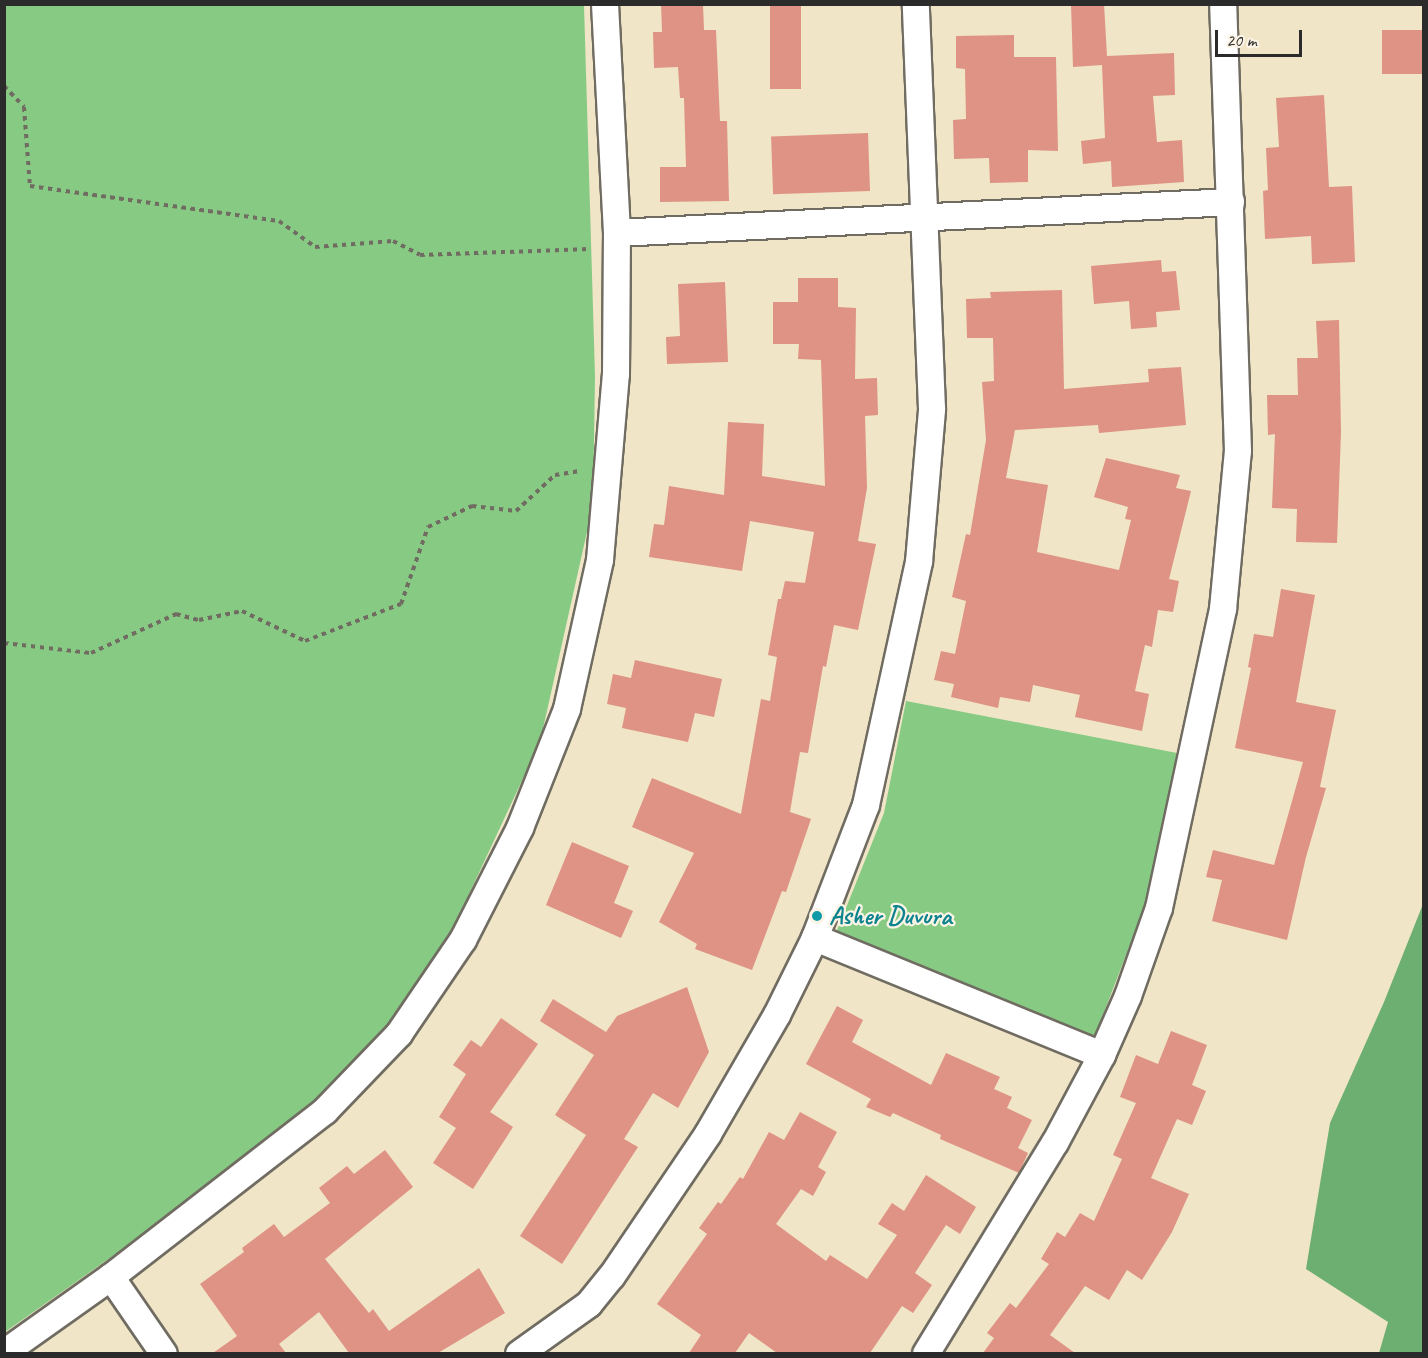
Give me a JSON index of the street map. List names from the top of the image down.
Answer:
{
  "places": ["Asher Duvura"],
  "scale_bar": "20 m"
}
